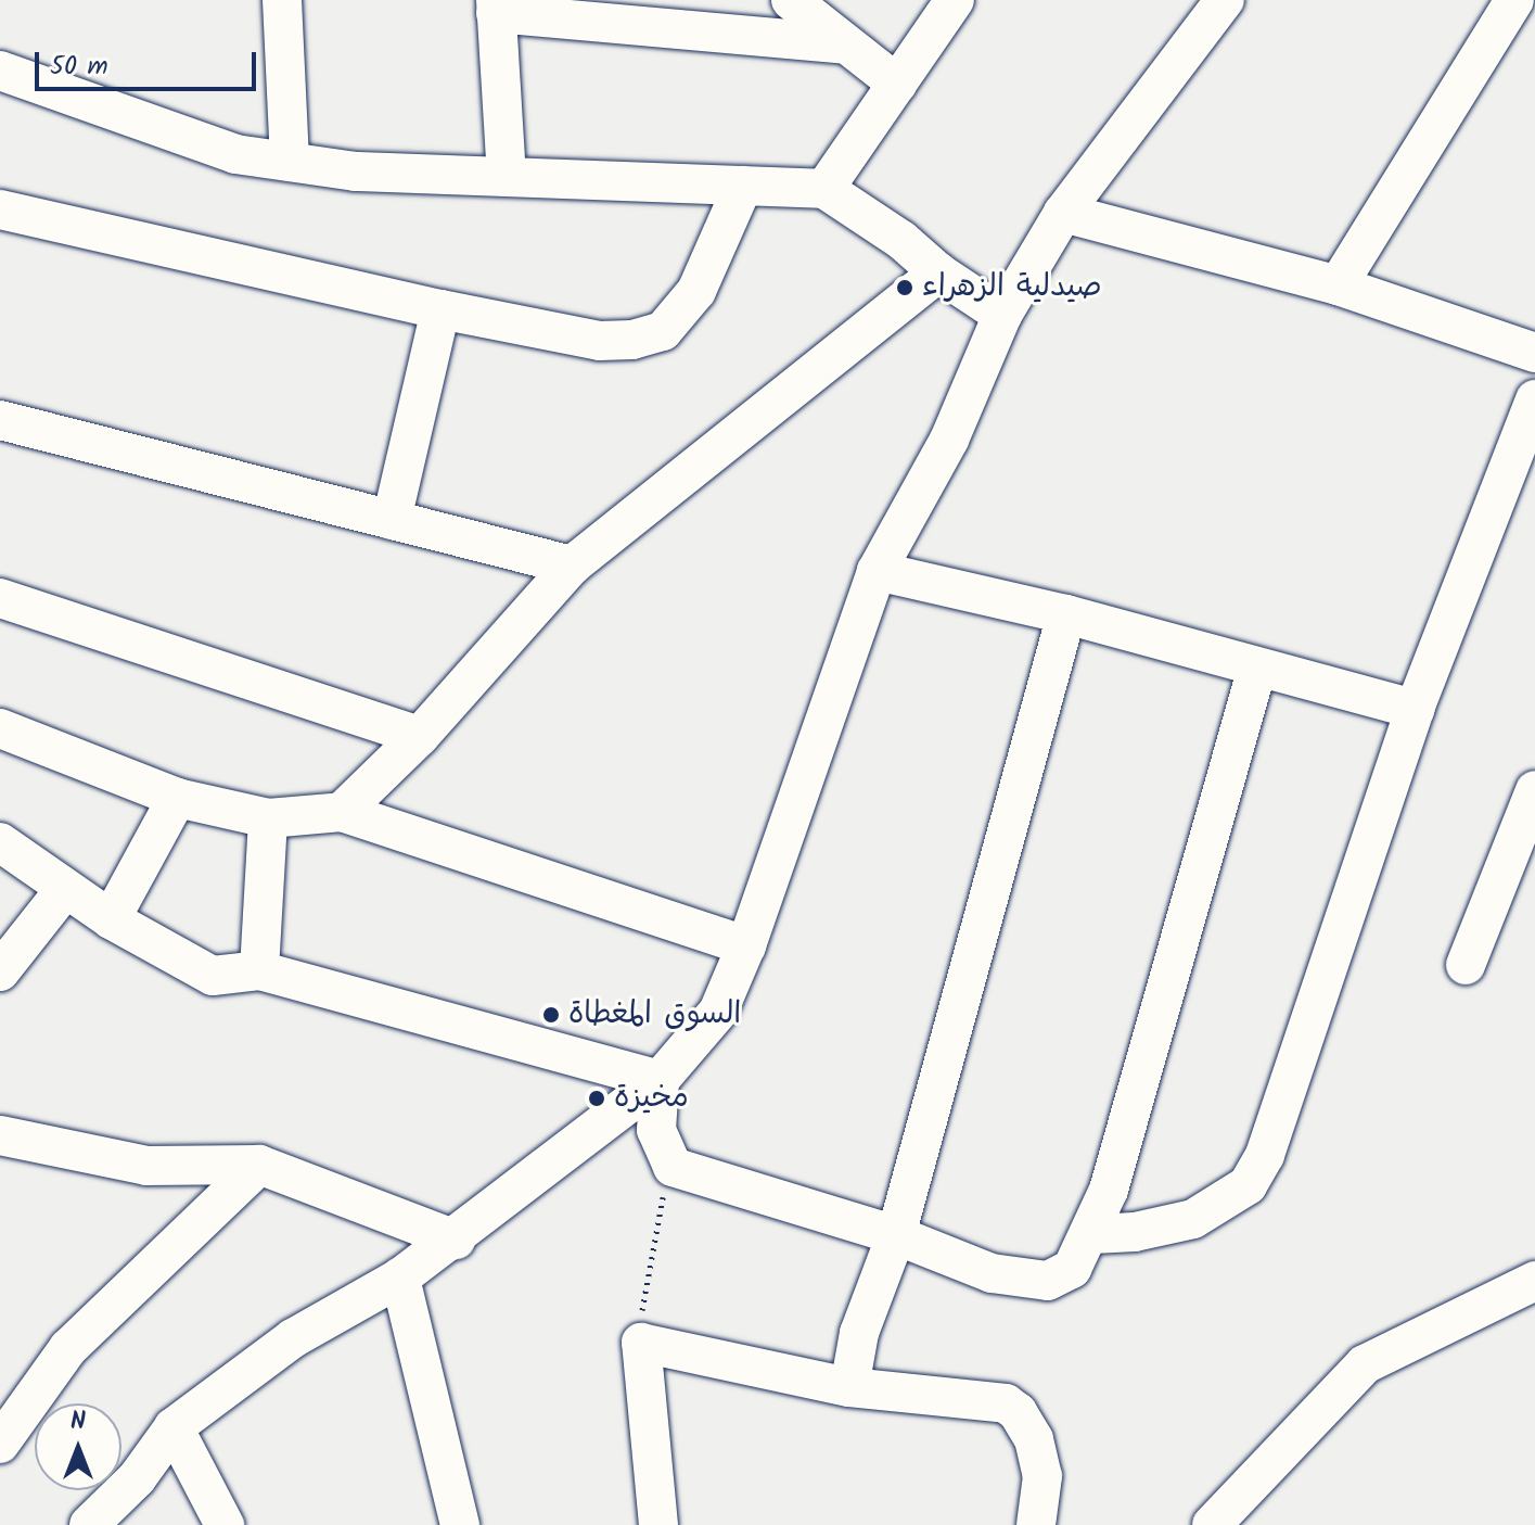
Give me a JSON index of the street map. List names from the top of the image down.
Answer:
{
  "places": ["صيدلية الزهراء", "السوق المغطاة", "مخيزة"],
  "scale_bar": "50 m",
  "north": "top"
}
